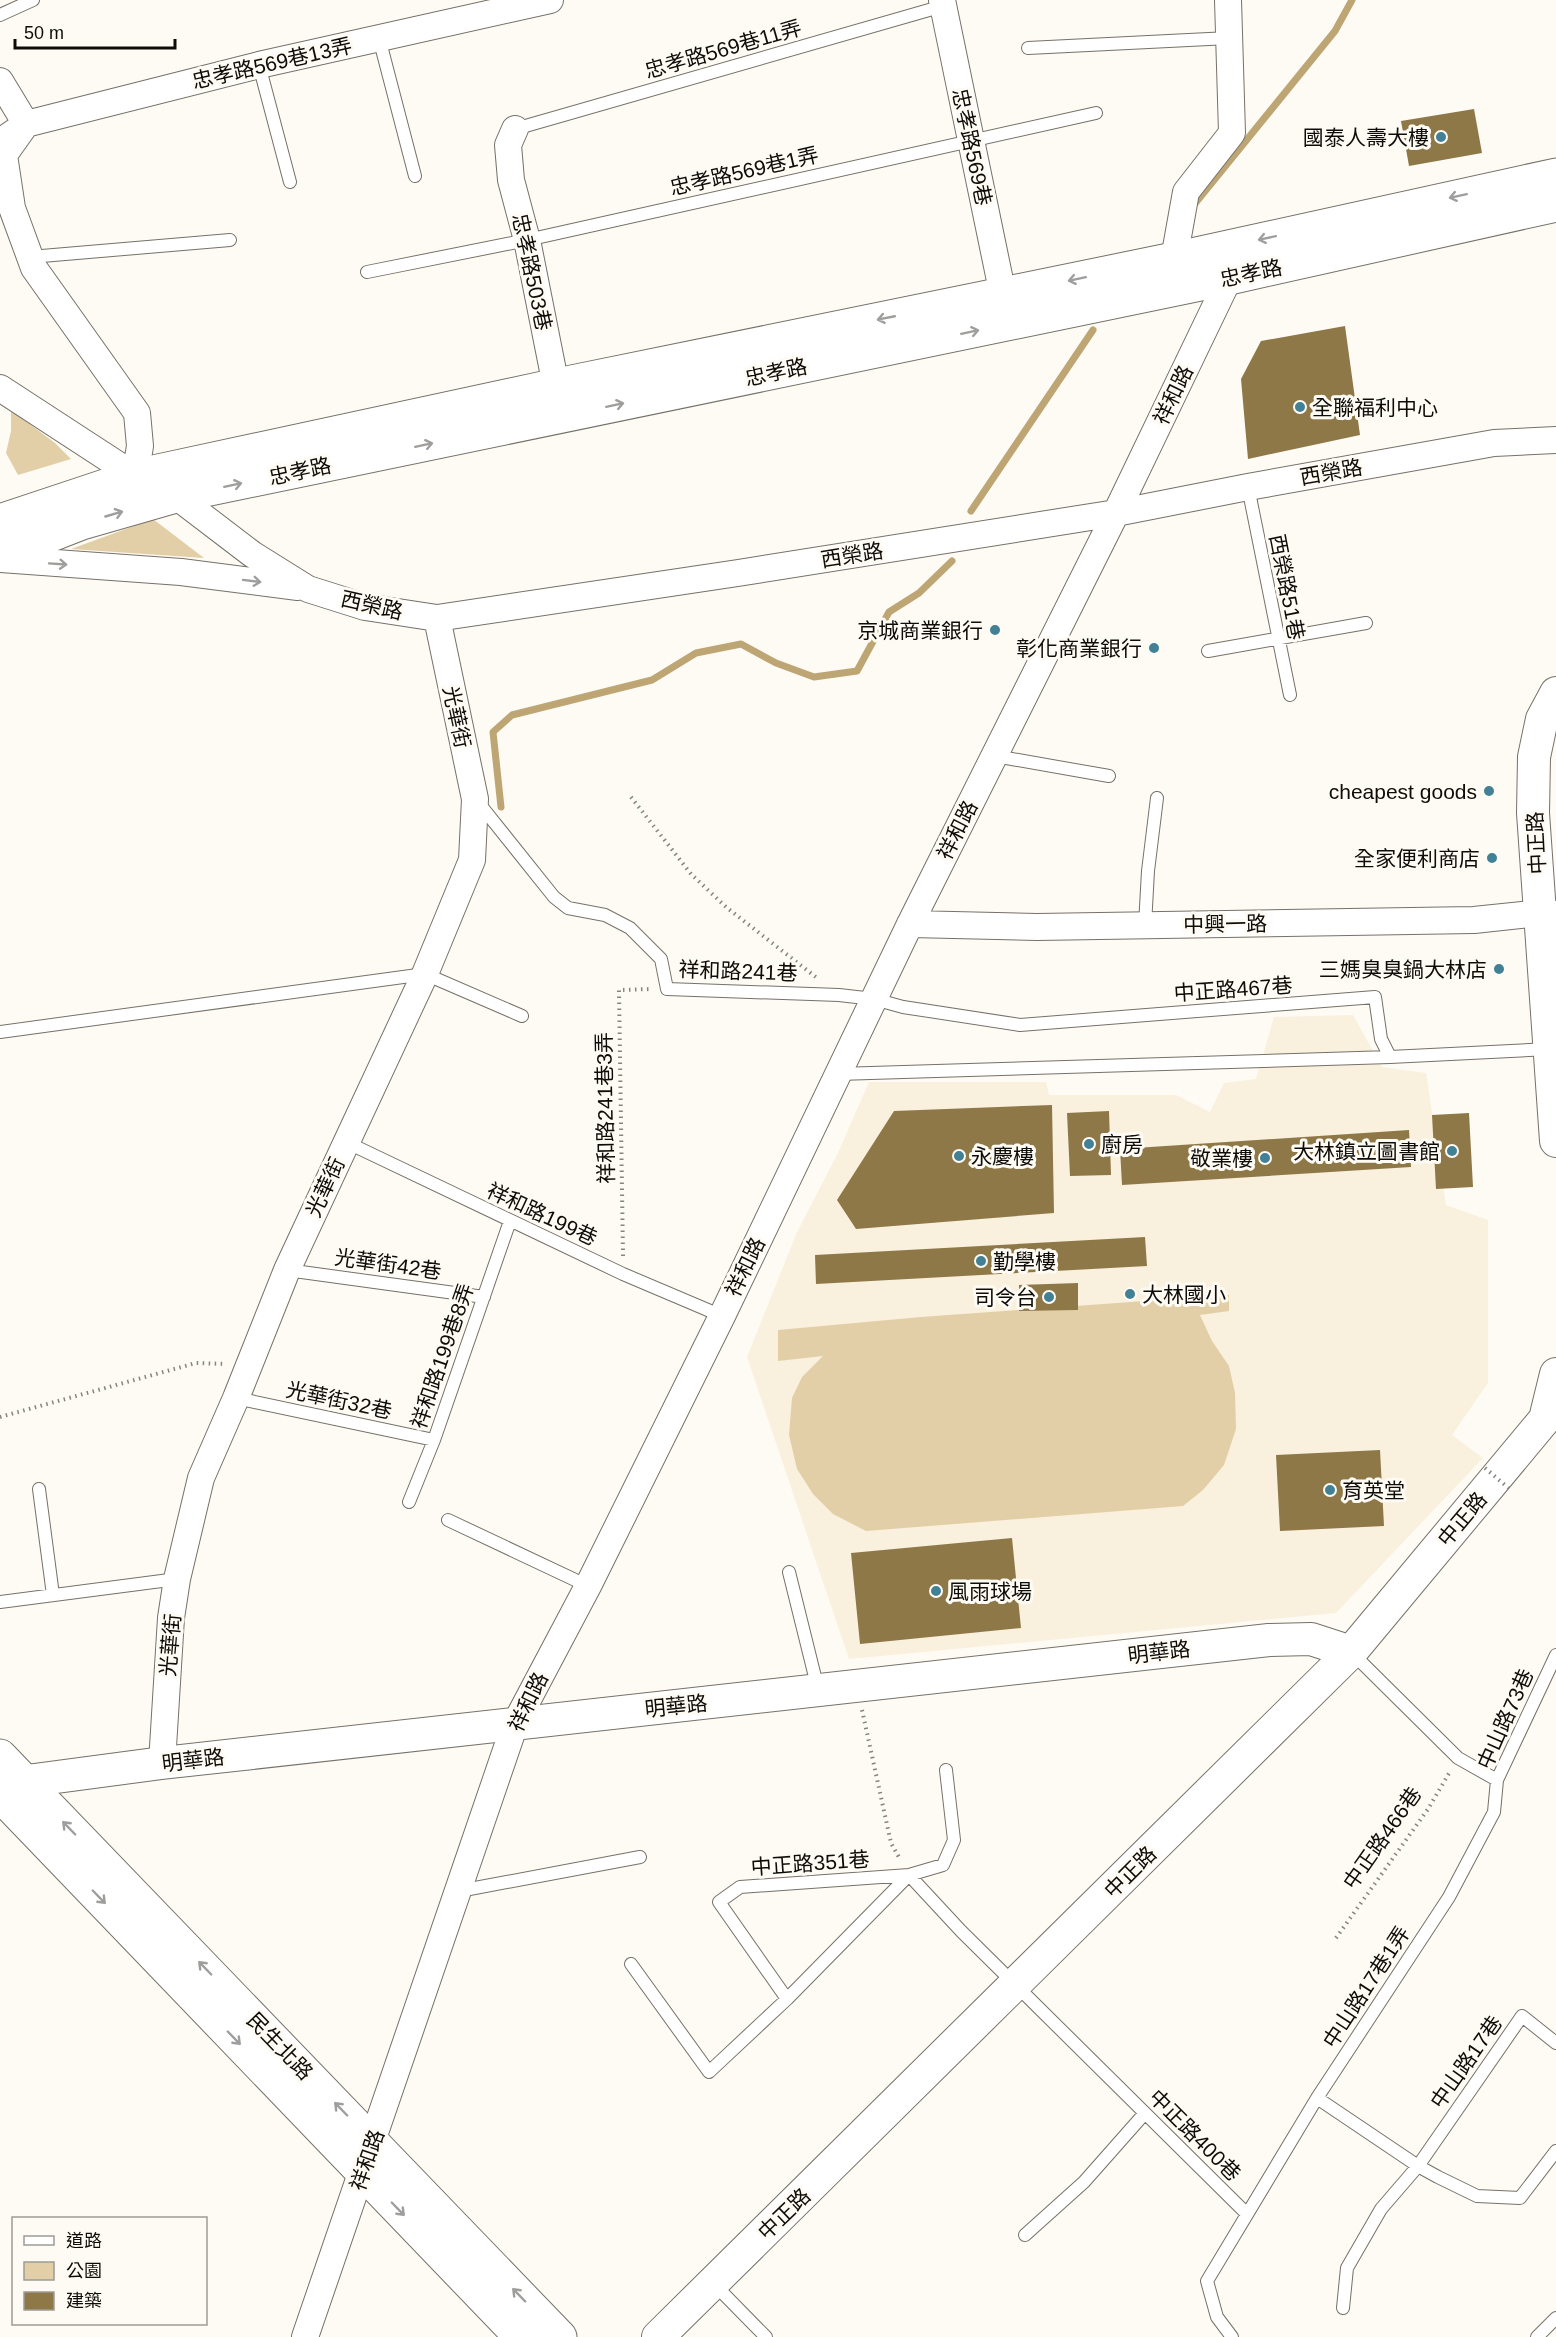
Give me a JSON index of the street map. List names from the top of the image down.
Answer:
{
  "streets": {
    "main road": ["忠孝路", "民生北路"],
    "street": [
      "忠孝路569巷13弄",
      "忠孝路569巷",
      "忠孝路503巷",
      "祥和路",
      "西榮路",
      "光華街",
      "中正路",
      "中興一路",
      "明華路"
    ],
    "lane": [
      "忠孝路569巷11弄",
      "忠孝路569巷1弄",
      "西榮路51巷",
      "祥和路241巷",
      "中正路467巷",
      "祥和路199巷",
      "光華街42巷",
      "祥和路199巷8弄",
      "光華街32巷",
      "中山路73巷",
      "中正路351巷",
      "中山路17巷1弄",
      "中山路17巷",
      "中正路400巷"
    ],
    "path": ["祥和路241巷3弄", "中正路466巷"]
  },
  "crossings": [
    ["忠孝路569巷11弄", "忠孝路569巷"],
    ["忠孝路569巷11弄", "忠孝路503巷"],
    ["忠孝路569巷", "忠孝路569巷1弄"],
    ["忠孝路569巷", "忠孝路"],
    ["忠孝路569巷1弄", "忠孝路503巷"],
    ["忠孝路503巷", "忠孝路"],
    ["忠孝路", "祥和路"],
    ["忠孝路", "西榮路"],
    ["祥和路", "西榮路"],
    ["祥和路", "中興一路"],
    ["祥和路", "祥和路241巷"],
    ["祥和路", "中正路467巷"],
    ["祥和路", "祥和路199巷"],
    ["祥和路", "明華路"],
    ["祥和路", "民生北路"],
    ["西榮路", "西榮路51巷"],
    ["西榮路", "光華街"],
    ["光華街", "祥和路241巷"],
    ["光華街", "祥和路199巷"],
    ["光華街", "光華街42巷"],
    ["光華街", "光華街32巷"],
    ["光華街", "明華路"],
    ["中正路", "中興一路"],
    ["中正路", "明華路"],
    ["中正路", "中正路400巷"],
    ["祥和路241巷", "中正路467巷"],
    ["祥和路241巷", "祥和路241巷3弄"],
    ["祥和路241巷3弄", "祥和路199巷"],
    ["祥和路199巷", "祥和路199巷8弄"],
    ["光華街42巷", "祥和路199巷8弄"],
    ["祥和路199巷8弄", "光華街32巷"],
    ["明華路", "民生北路"],
    ["中山路73巷", "中山路17巷1弄"],
    ["中山路17巷1弄", "中正路400巷"]
  ],
  "places": [
    "國泰人壽大樓",
    "全聯福利中心",
    "京城商業銀行",
    "彰化商業銀行",
    "cheapest goods",
    "全家便利商店",
    "三媽臭臭鍋大林店",
    "廚房",
    "大林鎮立圖書館",
    "永慶樓",
    "敬業樓",
    "勤學樓",
    "大林國小",
    "司令台",
    "育英堂",
    "風雨球場"
  ],
  "legend": ["道路", "公園", "建築"],
  "scale_bar": "50 m"
}
